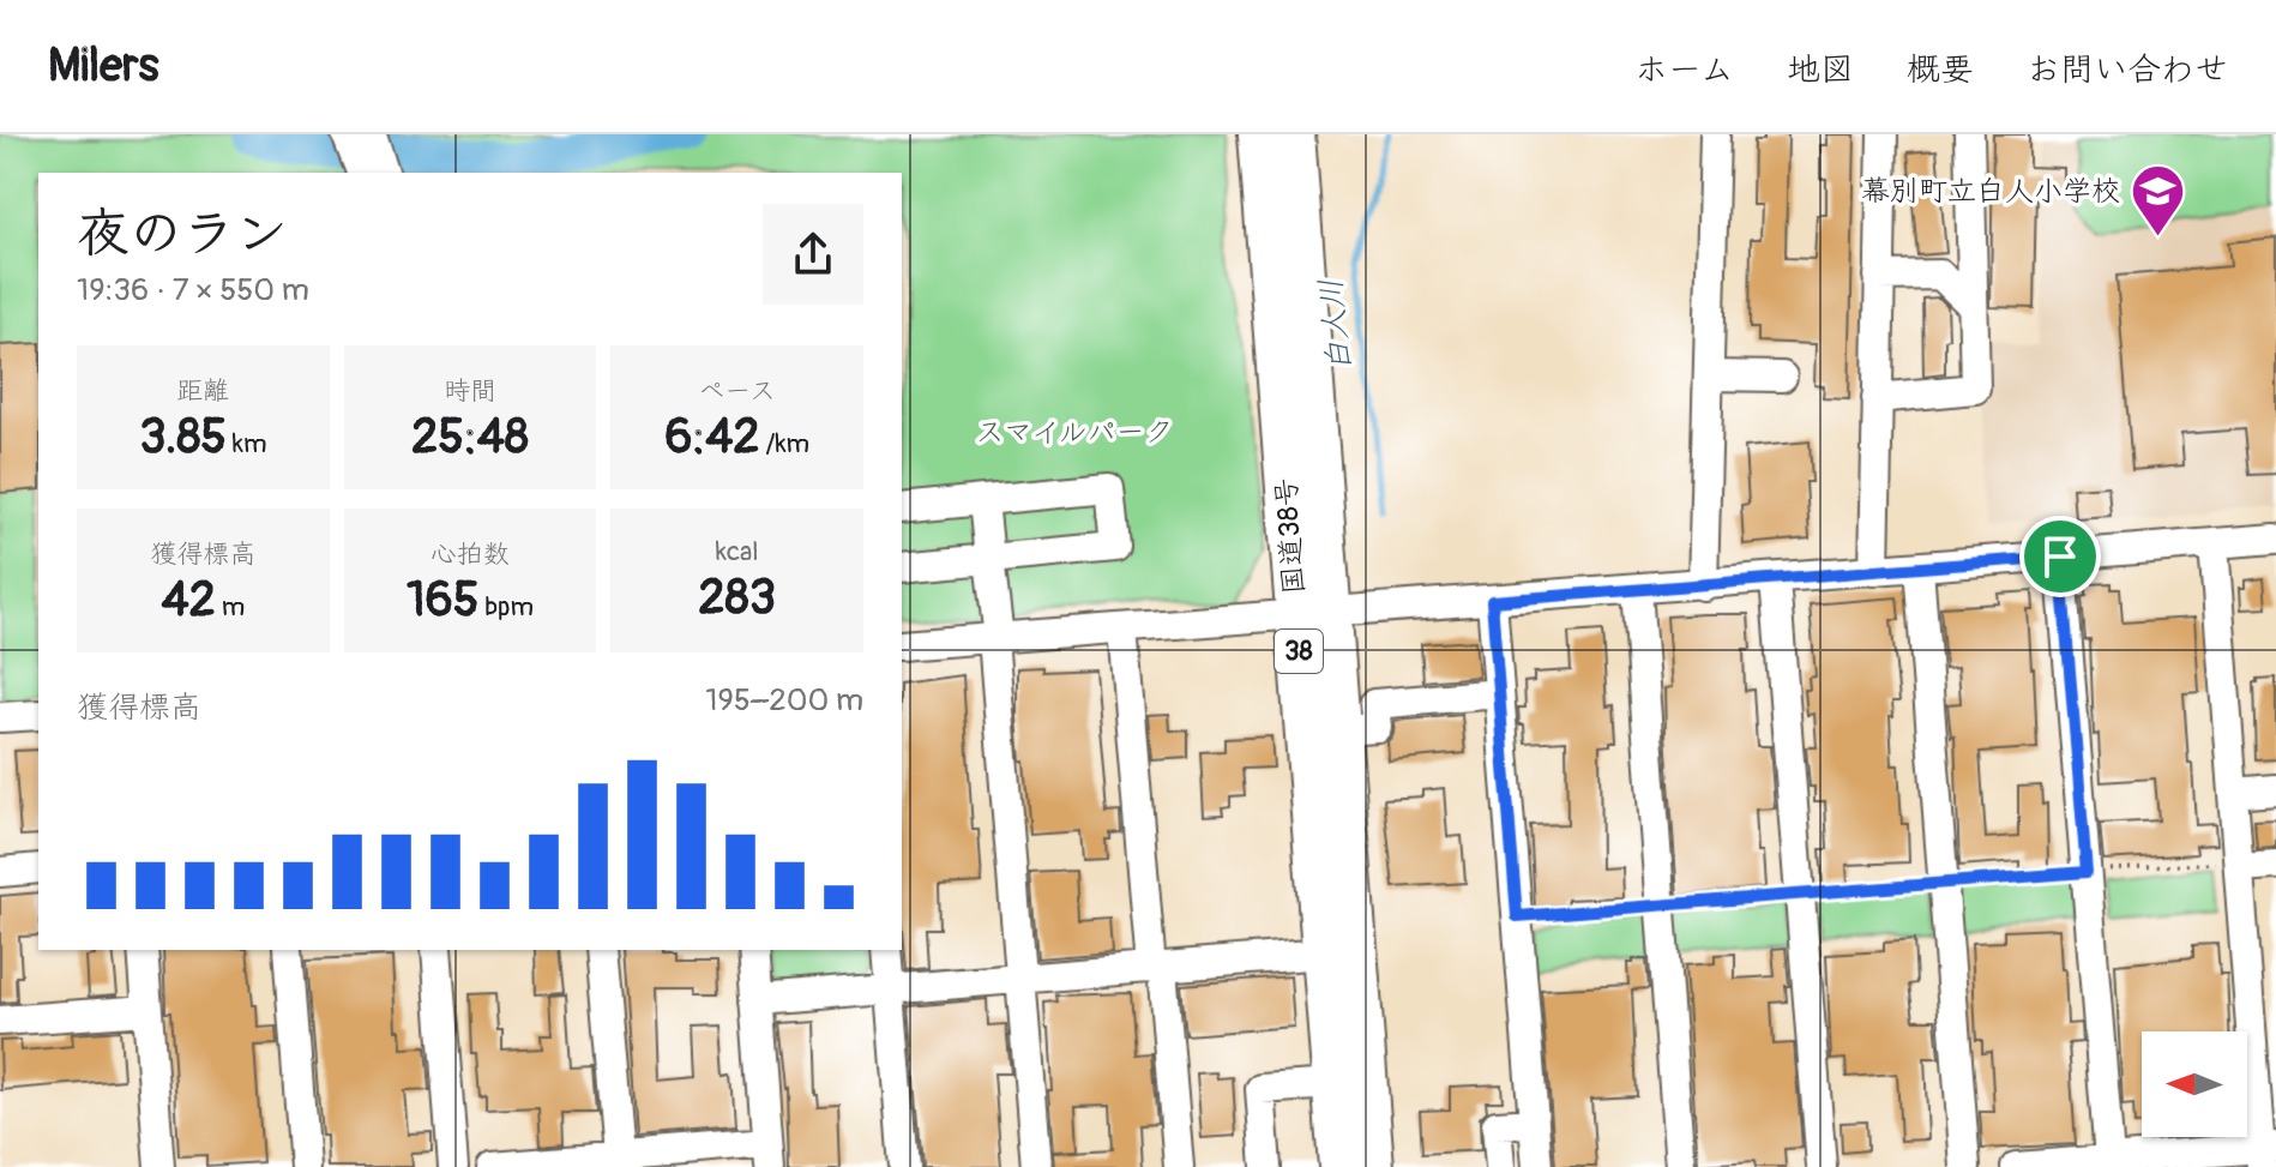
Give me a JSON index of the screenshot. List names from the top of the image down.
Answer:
{
  "streets": {
    "highway": ["国道38号", "38"]
  },
  "water": ["白人川"],
  "parks": ["スマイルパーク"],
  "places": {
    "school or university": ["幕別町立白人小学校"]
  },
  "north": "left",
  "page": {
    "header": "Milers",
    "nav": [
      "ホーム",
      "地図",
      "概要",
      "お問い合わせ"
    ],
    "heading": ["夜のラン", "19:36 · 7 × 550 m"],
    "stats": [
      ["距離", "3.85 km"],
      ["時間", "25:48"],
      ["ペース", "6:42 /km"],
      ["獲得標高", "42 m"],
      ["心拍数", "165 bpm"],
      ["kcal", "283"]
    ],
    "chart": ["獲得標高", "195–200 m"]
  }
}
